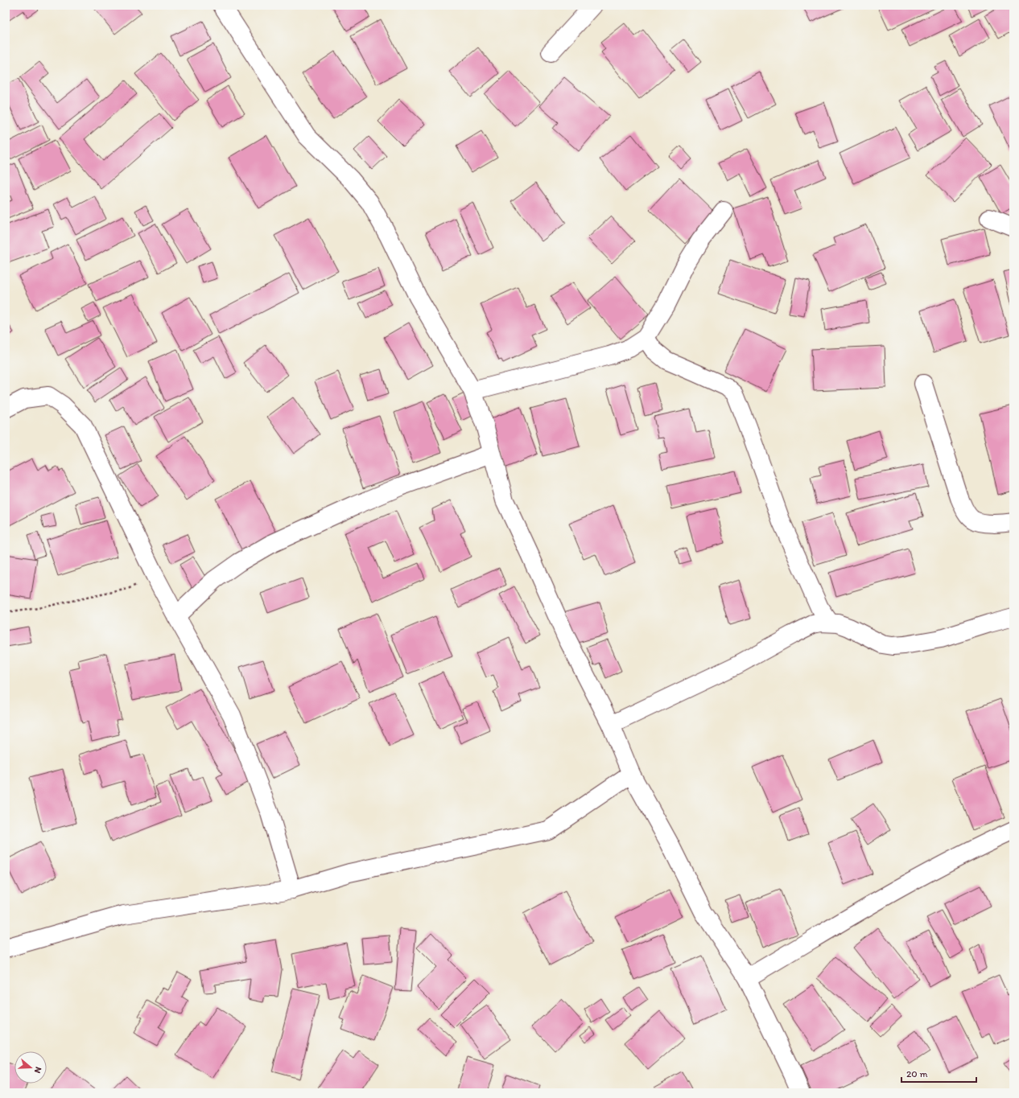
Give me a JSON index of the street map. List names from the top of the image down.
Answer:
{
  "scale_bar": "20 m",
  "north": "right"
}
